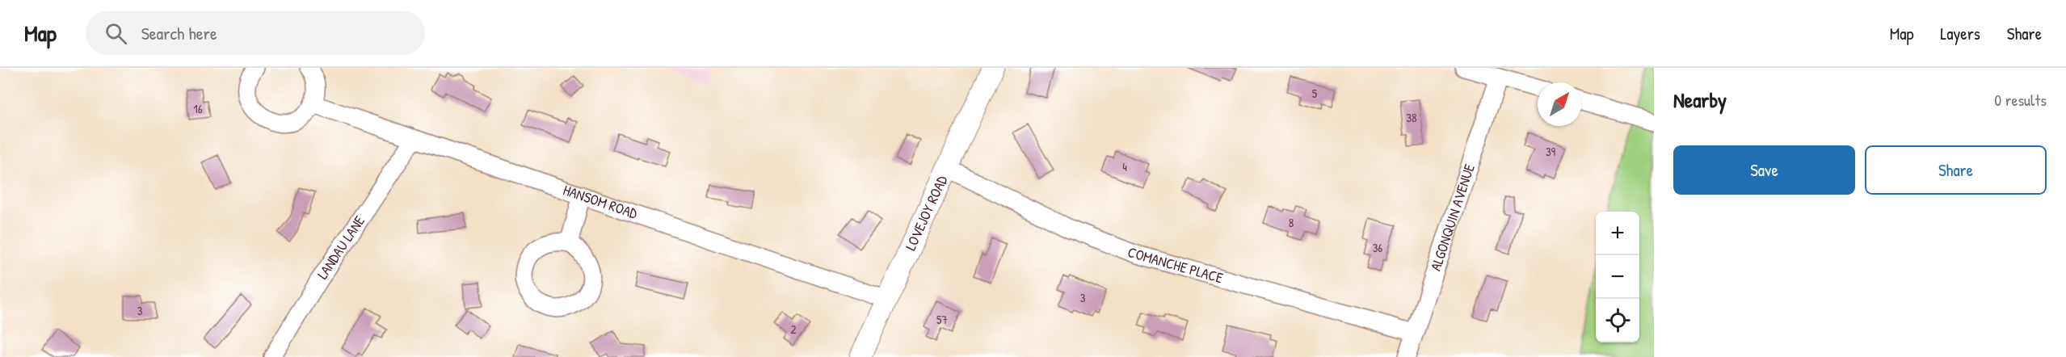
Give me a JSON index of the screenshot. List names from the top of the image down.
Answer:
{
  "streets": {
    "main road": ["LOVEJOY ROAD"],
    "street": [
      "HANSOM ROAD",
      "ALGONQUIN AVENUE",
      "LANDAU LANE",
      "COMANCHE PLACE"
    ]
  },
  "crossings": [
    ["HANSOM ROAD", "LOVEJOY ROAD"],
    ["HANSOM ROAD", "LANDAU LANE"],
    ["LOVEJOY ROAD", "COMANCHE PLACE"],
    ["ALGONQUIN AVENUE", "COMANCHE PLACE"]
  ],
  "house_numbers": [
    "5",
    "16",
    "38",
    "39",
    "4",
    "8",
    "36",
    "3",
    "3",
    "57",
    "2"
  ],
  "north": "top right",
  "page": {
    "header": "Map",
    "search": "Search here",
    "nav": ["Map", "Layers", "Share"],
    "heading": ["Nearby", "0 results"],
    "buttons": ["Save", "Share"],
    "map_buttons": ["+", "−"]
  }
}
